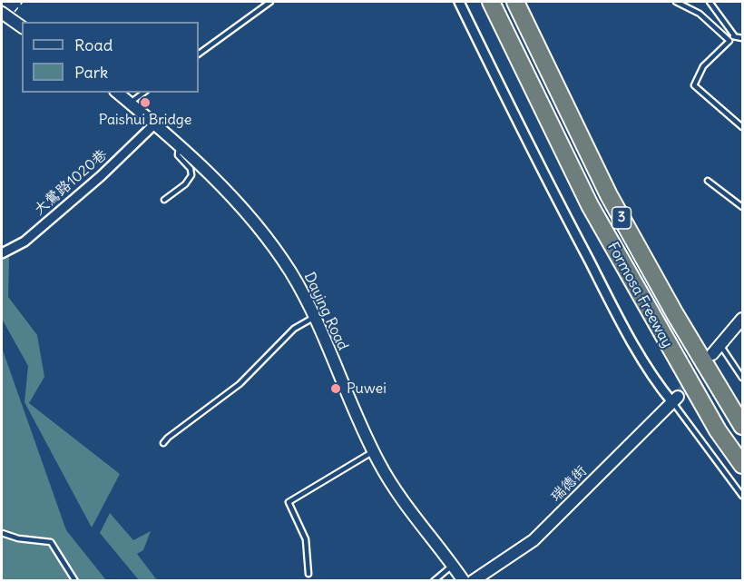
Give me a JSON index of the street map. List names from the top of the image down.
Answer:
{
  "streets": {
    "highway": ["3", "Formosa Freeway"],
    "street": ["大鶯路1020巷", "Daying Road", "瑞德街"]
  },
  "crossings": [
    ["大鶯路1020巷", "Daying Road"]
  ],
  "places": ["Paishui Bridge", "Puwei"],
  "legend": ["Road", "Park"]
}
